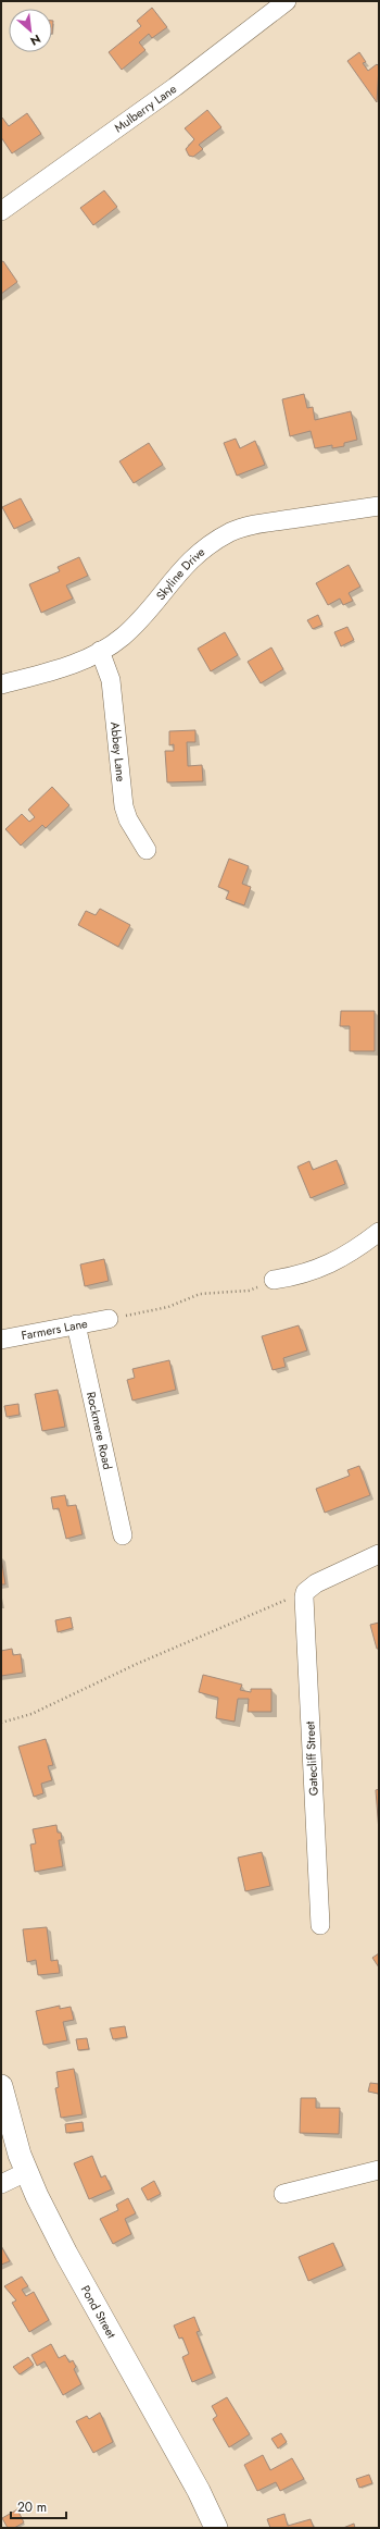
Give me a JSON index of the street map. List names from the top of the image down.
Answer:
{
  "streets": {
    "street": [
      "Mulberry Lane",
      "Skyline Drive",
      "Abbey Lane",
      "Farmers Lane",
      "Rockmere Road",
      "Gatecliff Street",
      "Pond Street"
    ]
  },
  "crossings": [
    ["Skyline Drive", "Abbey Lane"],
    ["Farmers Lane", "Rockmere Road"]
  ],
  "scale_bar": "20 m",
  "north": "bottom right"
}
